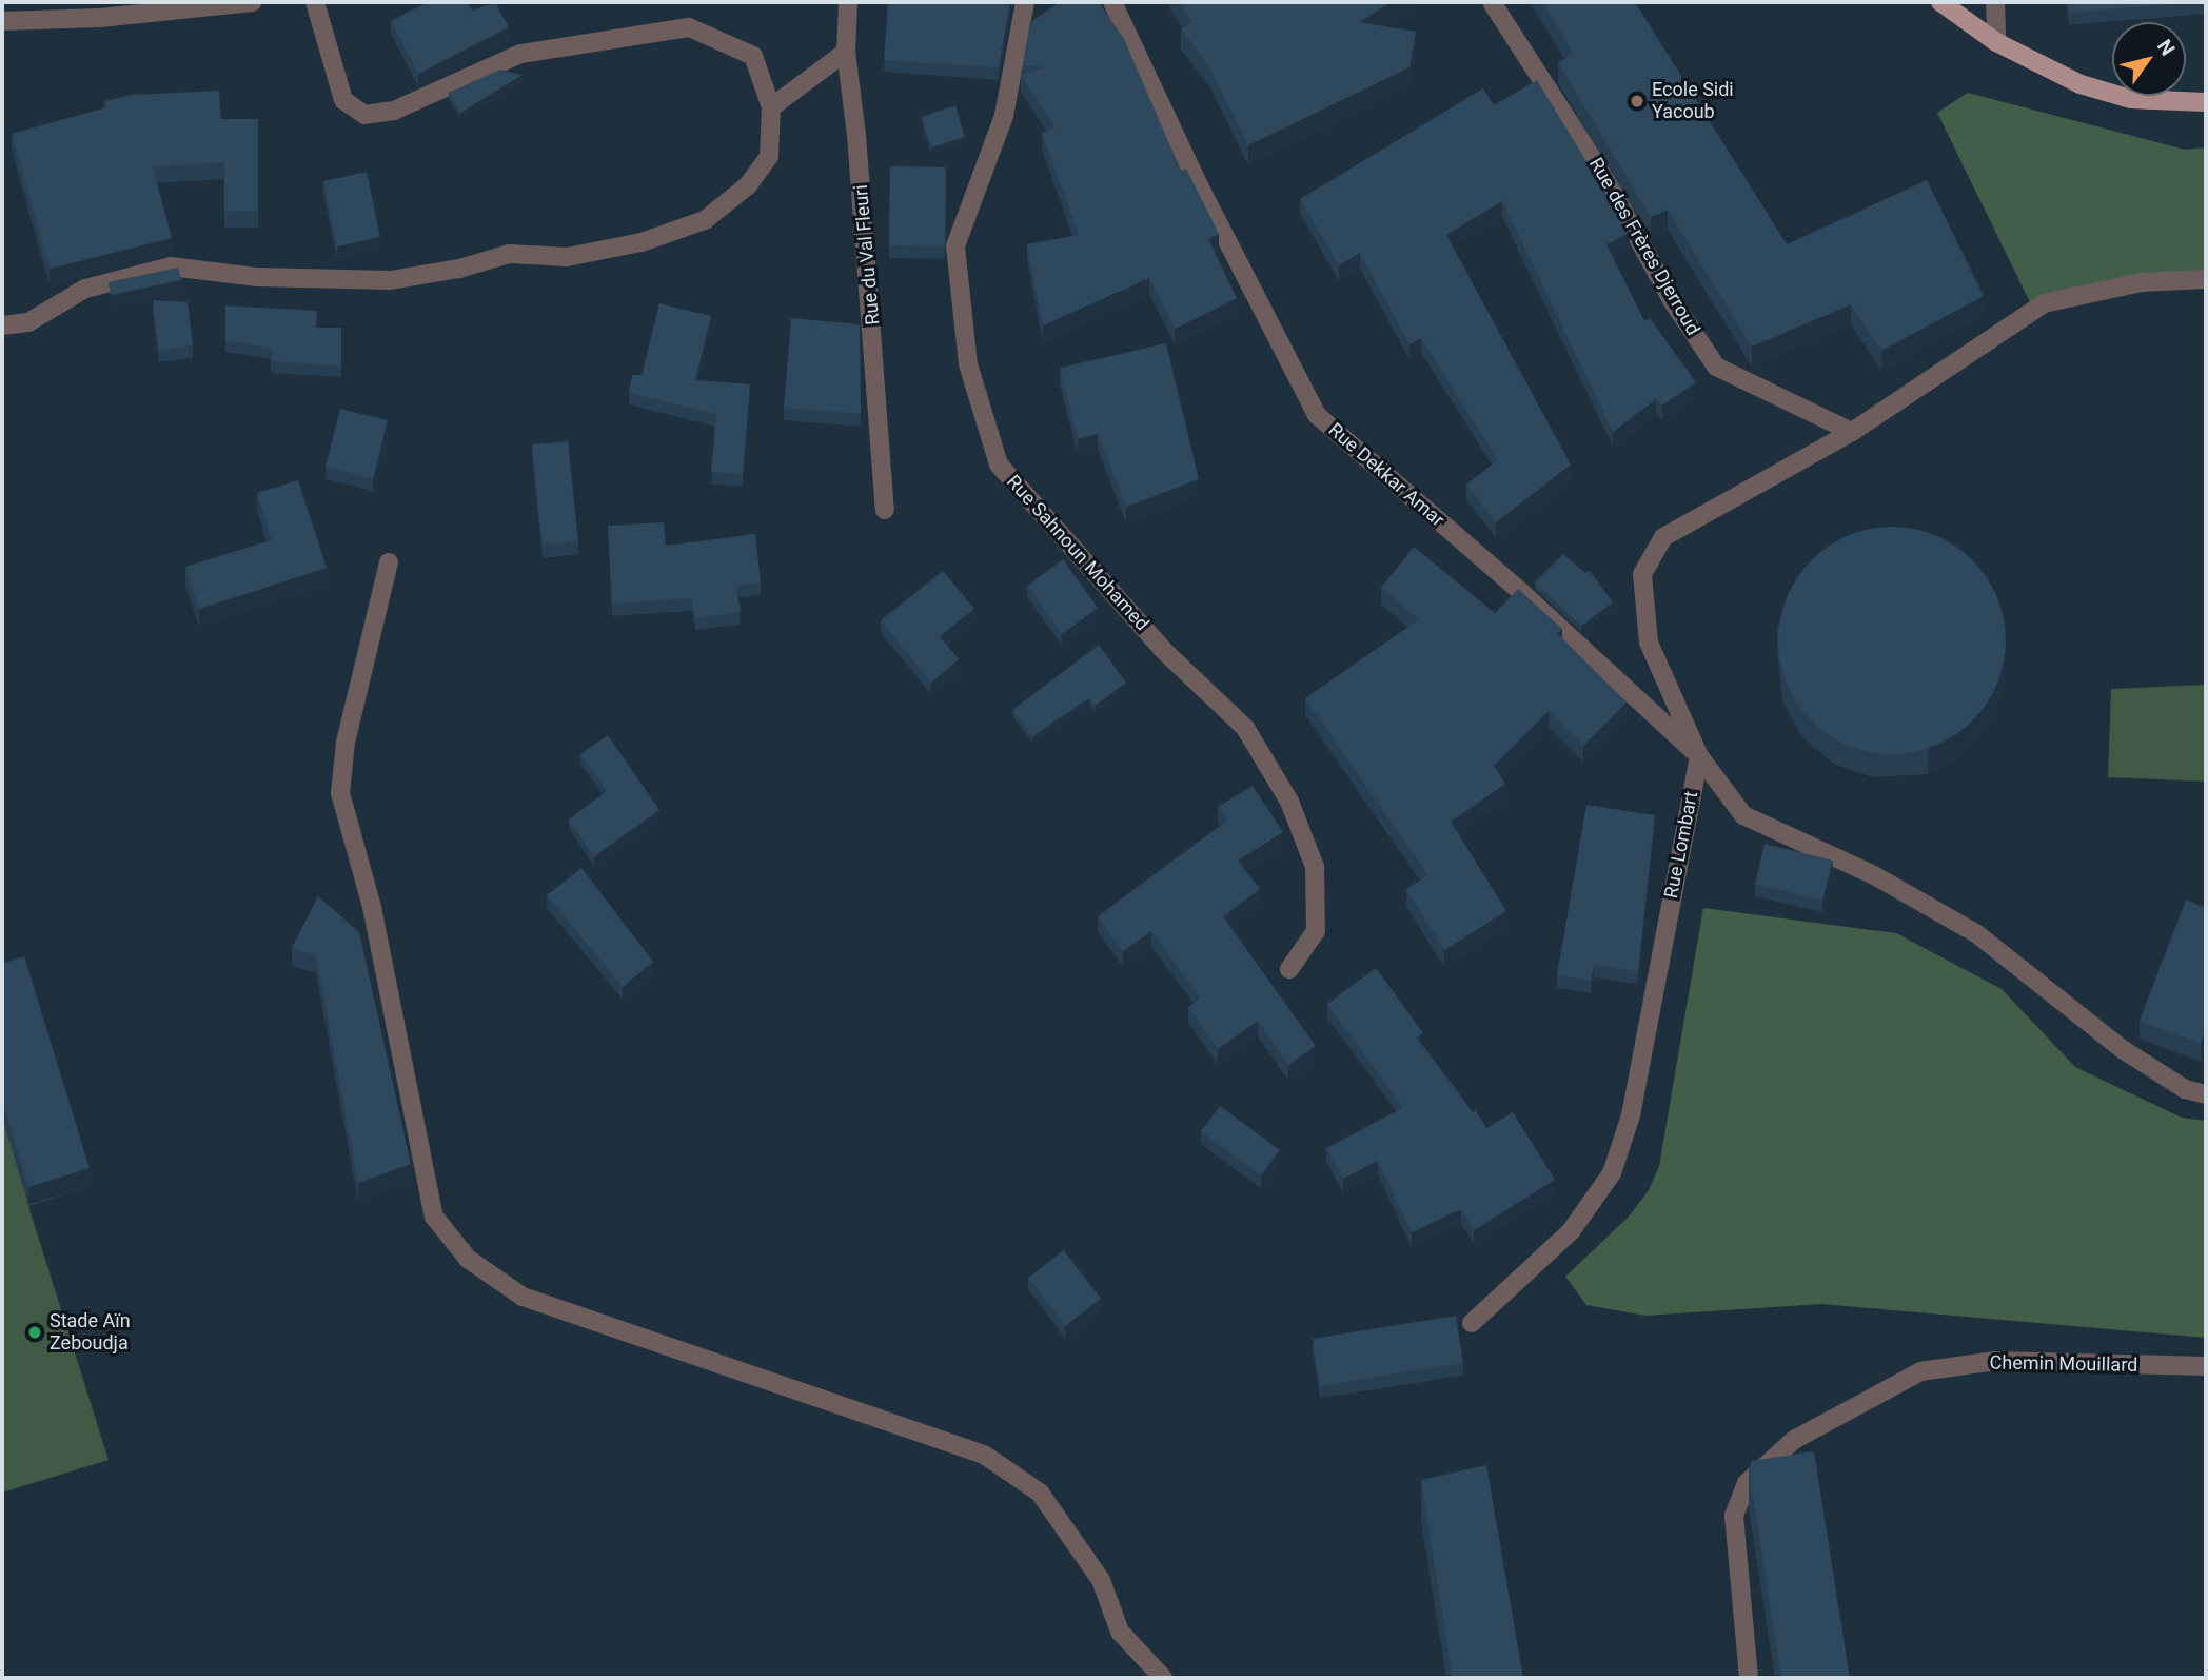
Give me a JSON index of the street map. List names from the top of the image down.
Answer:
{
  "streets": {
    "street": [
      "Rue des Frères Djerroud",
      "Rue du Val Fleuri",
      "Rue Dekkar Amar",
      "Rue Sahnoun Mohamed",
      "Rue Lombart",
      "Chemin Mouillard"
    ]
  },
  "crossings": [
    ["Rue Dekkar Amar", "Rue Lombart"]
  ],
  "places": ["Ecole Sidi Yacoub", "Stade Aïn Zeboudja"],
  "north": "top right"
}
